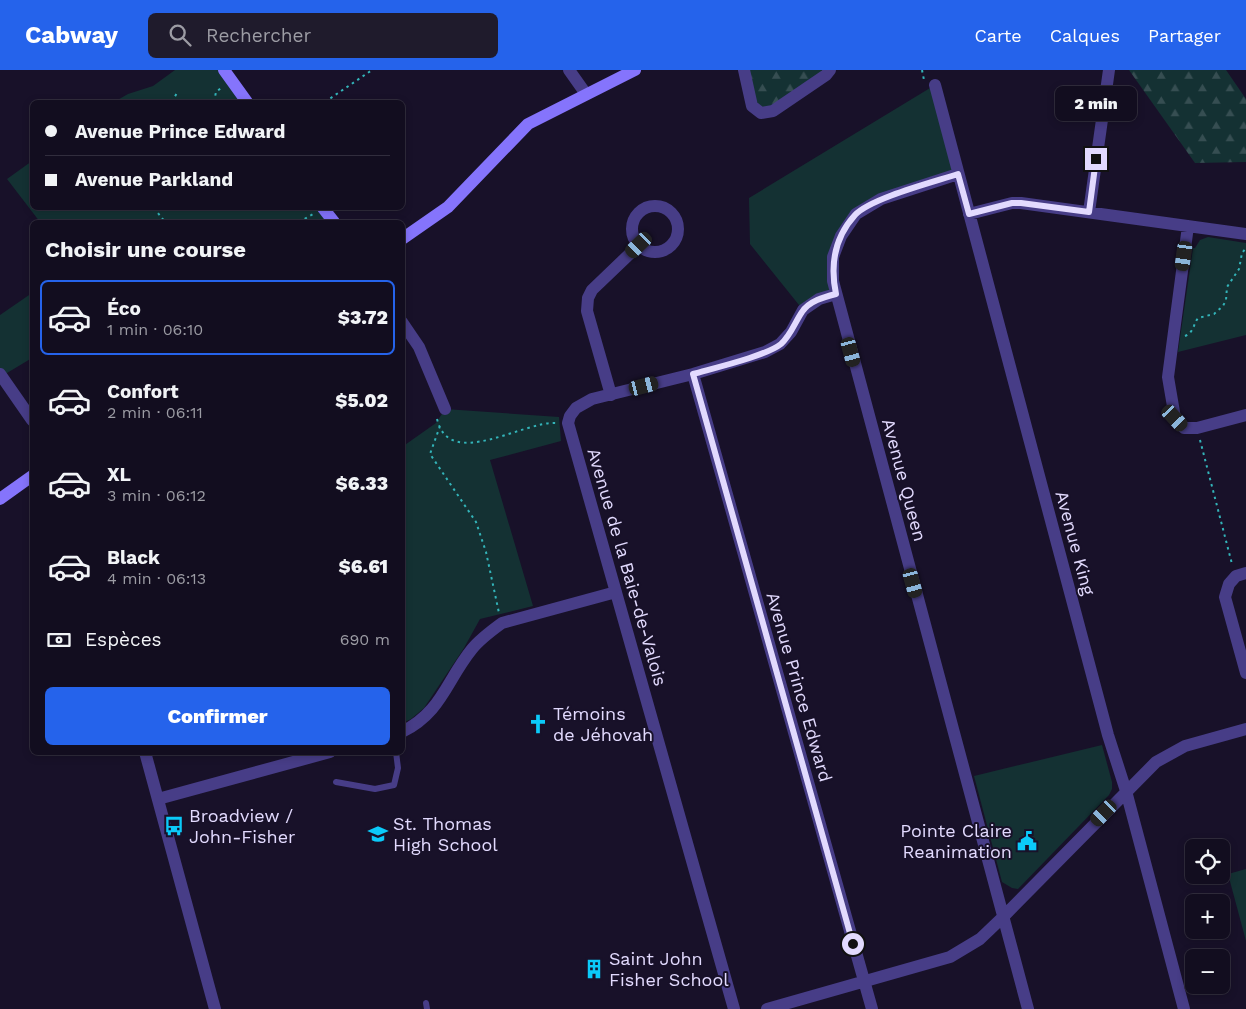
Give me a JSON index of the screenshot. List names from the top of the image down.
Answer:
{
  "streets": {
    "street": [
      "Avenue Queen",
      "Avenue King",
      "Avenue de la Baie-de-Valois",
      "Avenue Prince Edward"
    ]
  },
  "crossings": [
    ["Avenue Queen", "Avenue King"]
  ],
  "places": {
    "church": ["Témoins de Jéhovah"],
    "bus stop": ["Broadview / John-Fisher"],
    "school or university": ["St. Thomas High School"],
    "public building": ["Pointe Claire Reanimation"],
    "building": ["Saint John Fisher School"]
  },
  "page": {
    "header": "Cabway",
    "search": "Rechercher",
    "nav": ["Carte", "Calques", "Partager"],
    "bubble": "2 min",
    "banner": ["Avenue Prince Edward", "Avenue Parkland"],
    "heading": "Choisir une course",
    "list": [
      {
        "name": "Éco",
        "note": "1 min · 06:10",
        "value": "$3.72"
      },
      {
        "name": "Confort",
        "note": "2 min · 06:11",
        "value": "$5.02"
      },
      {
        "name": "XL",
        "note": "3 min · 06:12",
        "value": "$6.33"
      },
      {
        "name": "Black",
        "note": "4 min · 06:13",
        "value": "$6.61"
      }
    ],
    "pay": ["Espèces", "690 m"],
    "buttons": "Confirmer",
    "map_buttons": ["+", "−"]
  }
}
